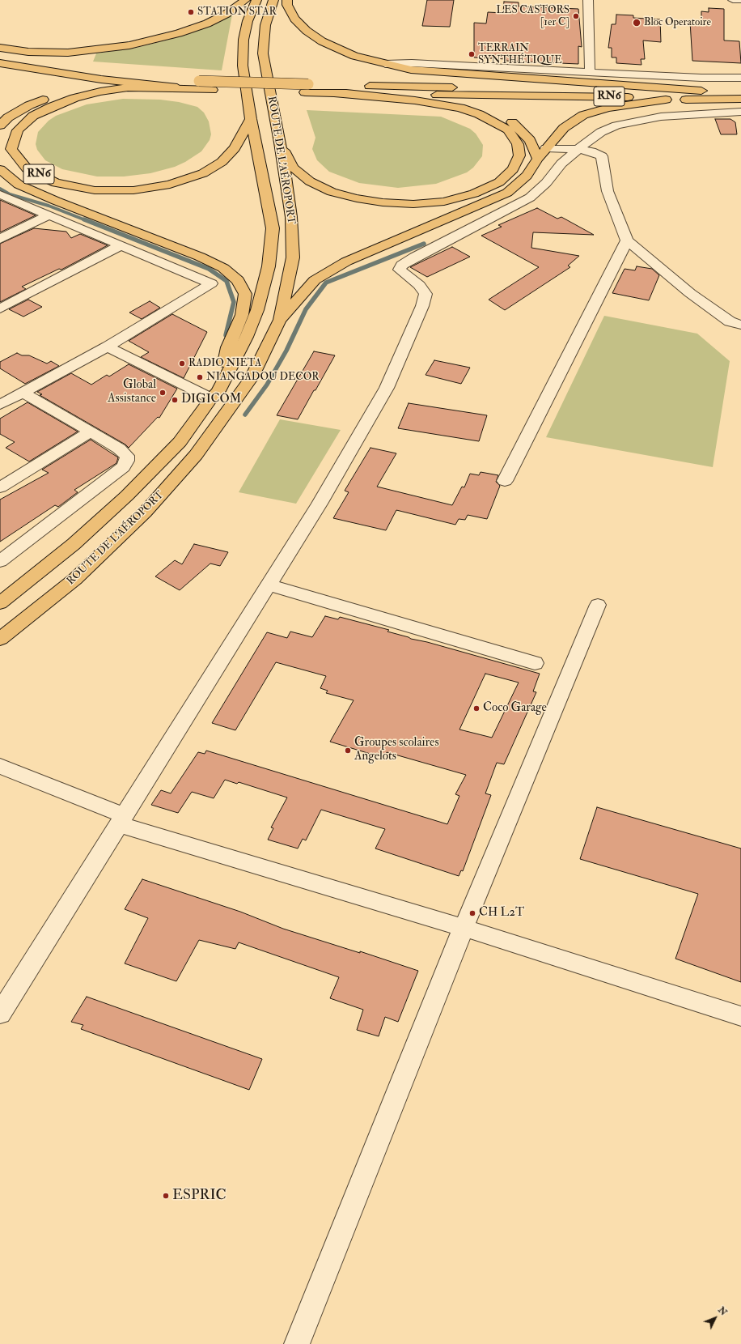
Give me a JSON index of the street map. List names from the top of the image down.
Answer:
{
  "streets": {
    "main road": ["RN6", "ROUTE DE L'AÉROPORT"]
  },
  "crossings": [
    ["RN6", "ROUTE DE L'AÉROPORT"]
  ],
  "places": [
    "STATION STAR",
    "LES CASTORS [1er C]",
    "Bloc Operatoire",
    "TERRAIN SYNTHÉTIQUE",
    "RADIO NIETA",
    "NIANGADOU DECOR",
    "Global Assistance",
    "DIGICOM",
    "Coco Garage",
    "Groupes scolaires Angelots",
    "CH L2T",
    "ESPRIC"
  ],
  "north": "top right"
}
